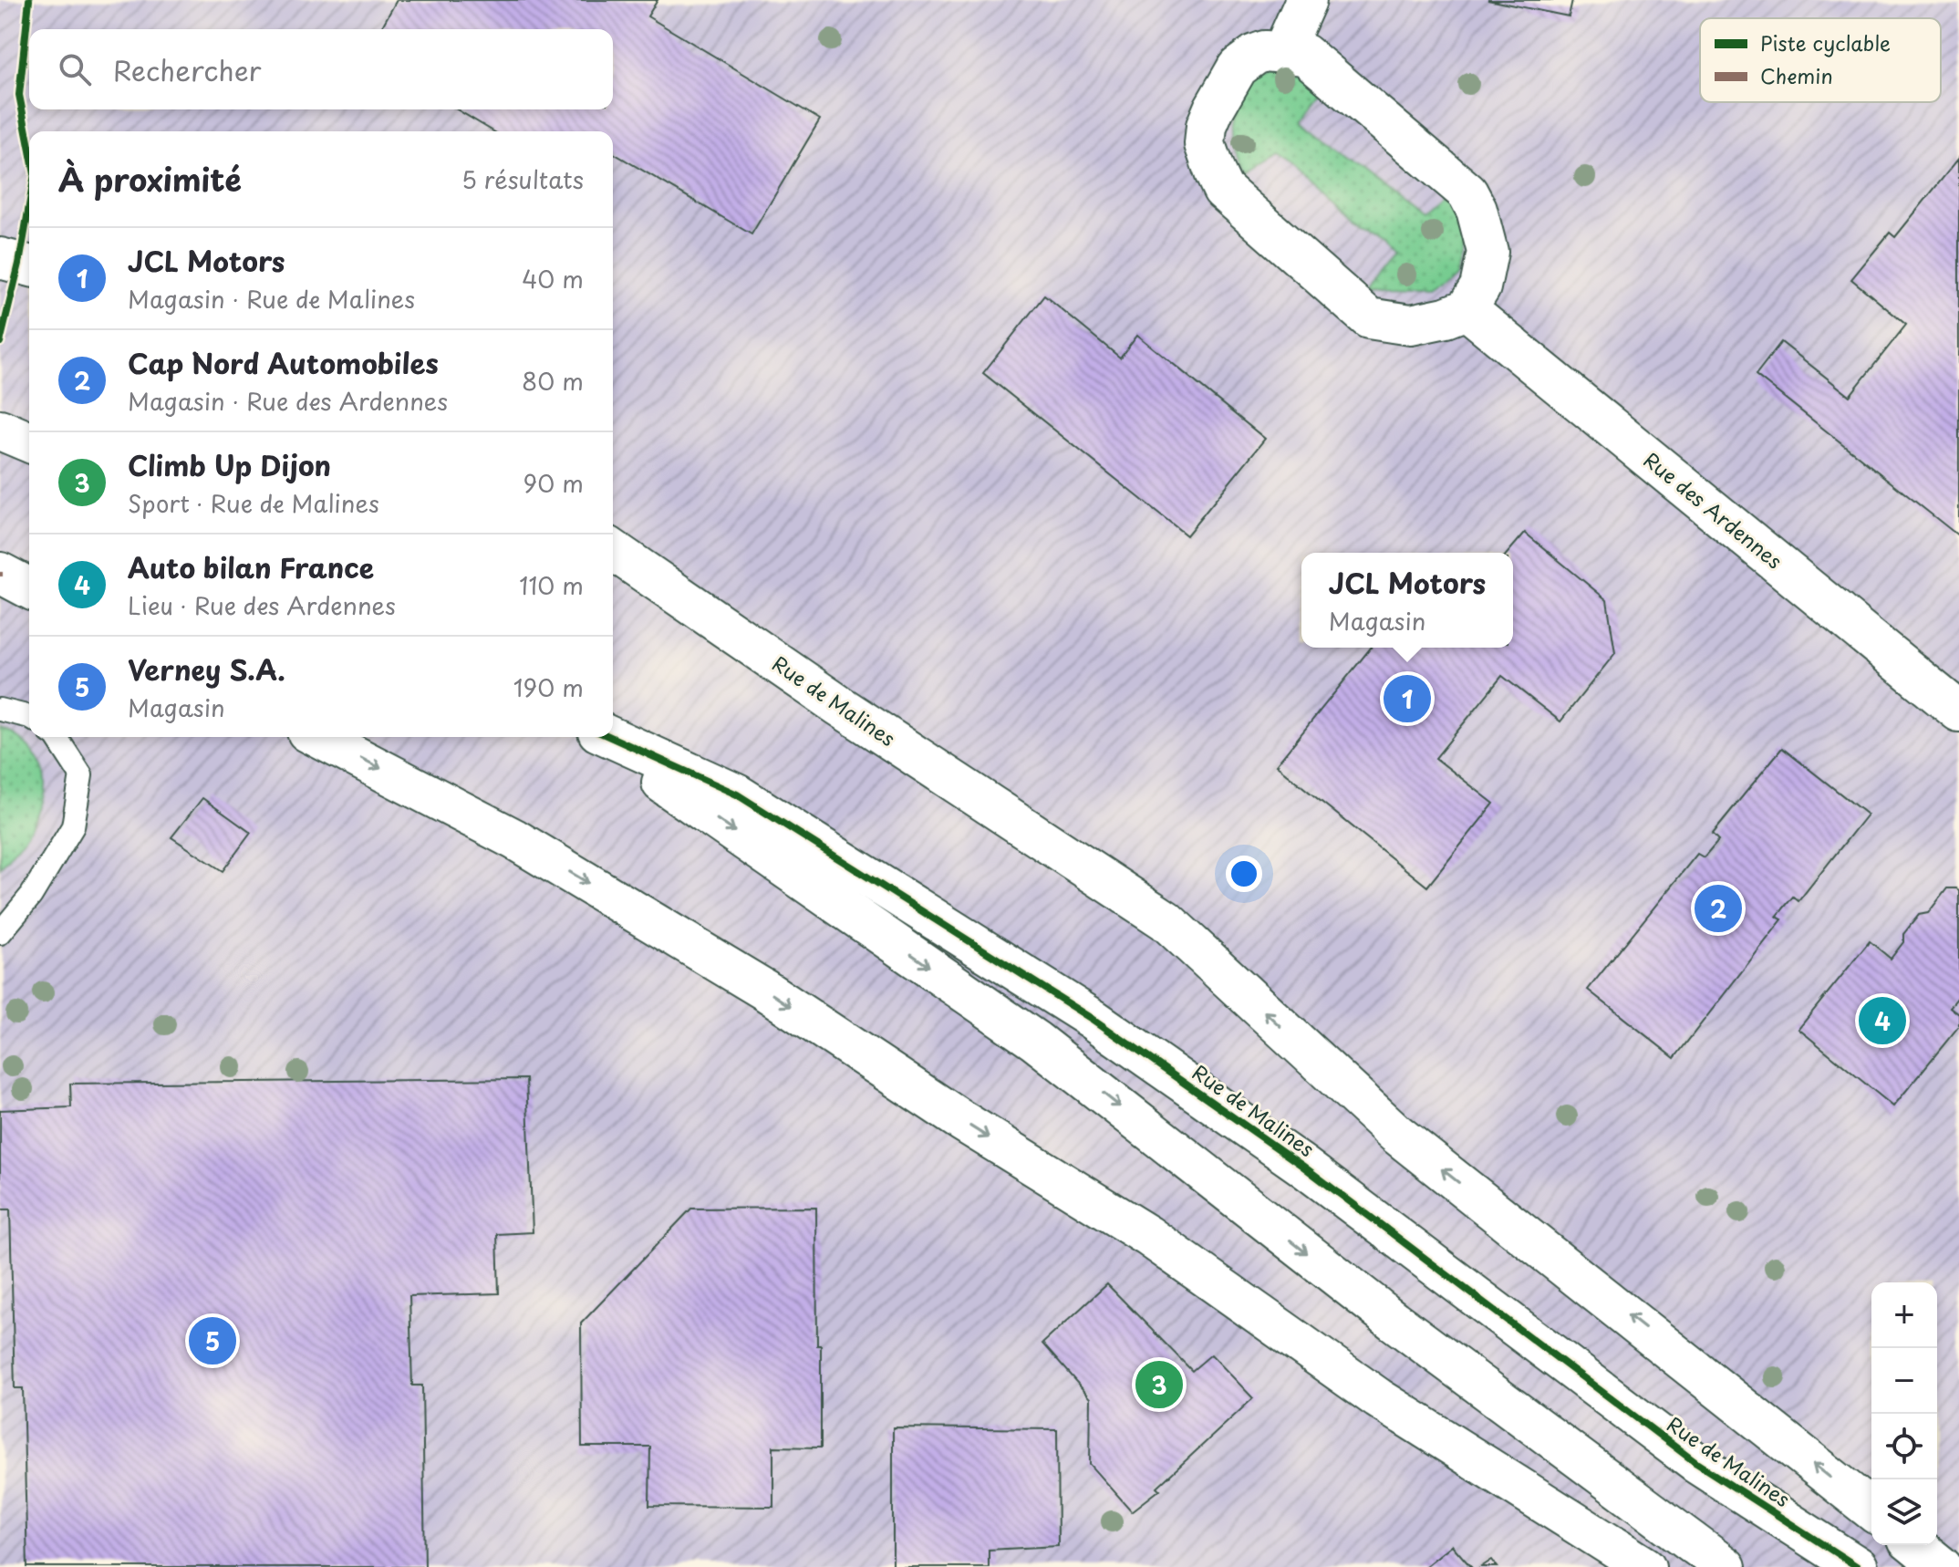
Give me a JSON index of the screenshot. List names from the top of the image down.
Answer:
{
  "streets": {
    "main road": ["Rue des Ardennes", "Rue de Malines"]
  },
  "legend": ["Piste cyclable", "Chemin"],
  "page": {
    "search": "Rechercher",
    "heading": ["À proximité", "5 résultats"],
    "list": [
      {
        "mark": "1",
        "name": "JCL Motors",
        "note": "Magasin · Rue de Malines",
        "value": "40 m"
      },
      {
        "mark": "2",
        "name": "Cap Nord Automobiles",
        "note": "Magasin · Rue des Ardennes",
        "value": "80 m"
      },
      {
        "mark": "3",
        "name": "Climb Up Dijon",
        "note": "Sport · Rue de Malines",
        "value": "90 m"
      },
      {
        "mark": "4",
        "name": "Auto bilan France",
        "note": "Lieu · Rue des Ardennes",
        "value": "110 m"
      },
      {
        "mark": "5",
        "name": "Verney S.A.",
        "note": "Magasin",
        "value": "190 m"
      }
    ],
    "popup": ["JCL Motors", "Magasin"],
    "pins": [
      "1",
      "2",
      "4",
      "5",
      "3"
    ],
    "map_buttons": ["+", "−"]
  }
}
